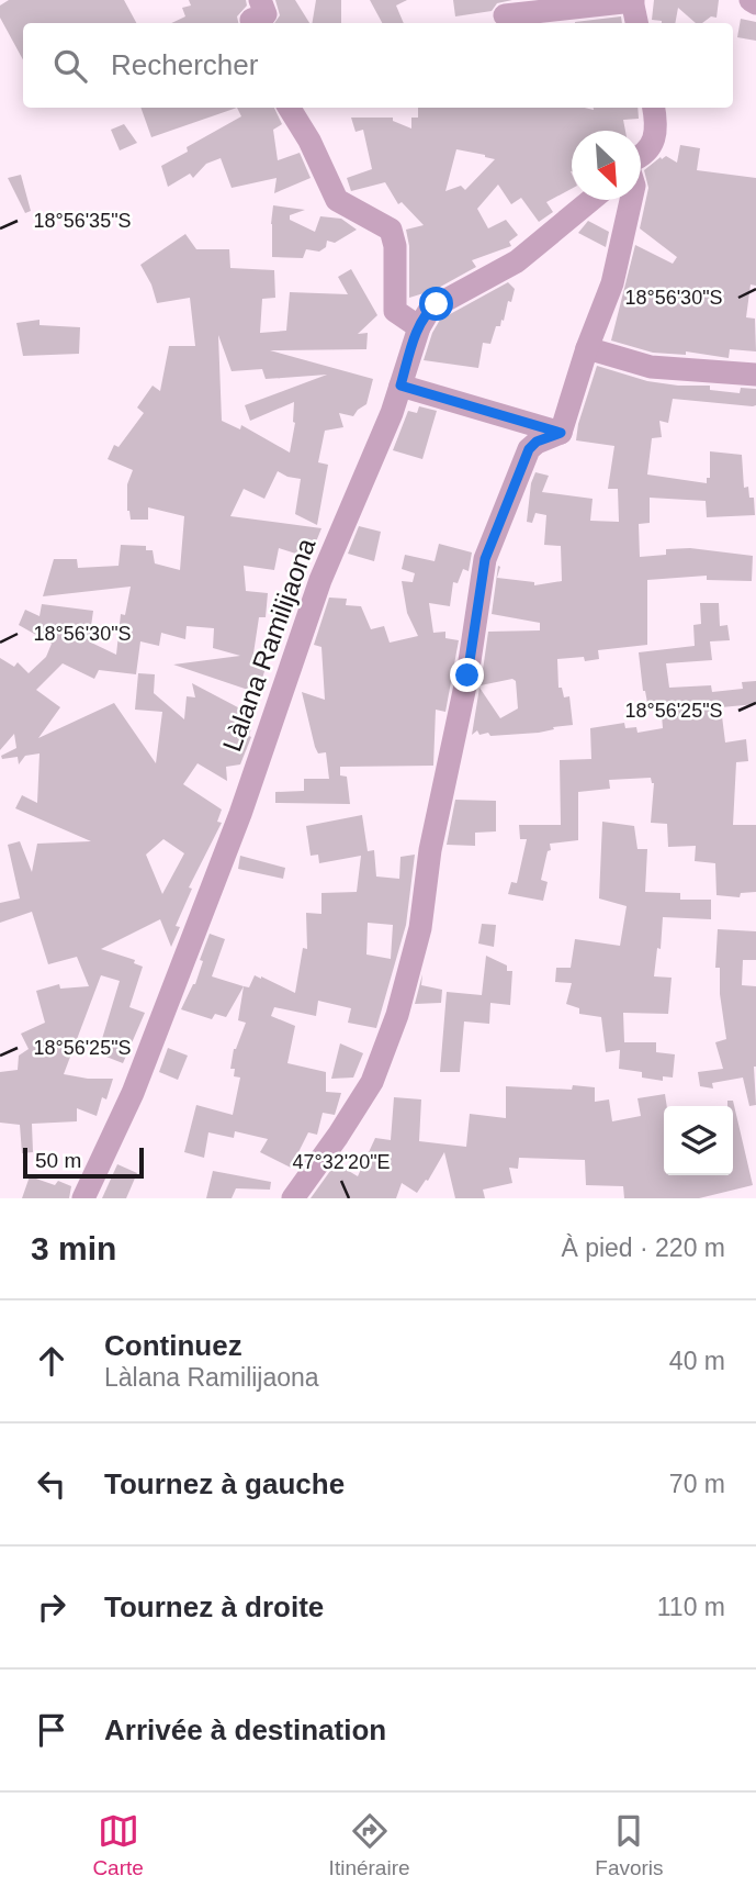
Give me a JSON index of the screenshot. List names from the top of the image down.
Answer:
{
  "streets": {
    "street": ["Làlana Ramilijaona"]
  },
  "scale_bar": "50 m",
  "north": "bottom right",
  "page": {
    "search": "Rechercher",
    "scale": "50 m",
    "heading": ["3 min", "À pied · 220 m"],
    "list": [
      ["Continuez", "Làlana Ramilijaona", "40 m"],
      ["Tournez à gauche", "70 m"],
      ["Tournez à droite", "110 m"],
      "Arrivée à destination"
    ],
    "nav": ["Carte", "Itinéraire", "Favoris"]
  },
  "coordinates": [
    "18°56'35\"S",
    "18°56'30\"S",
    "18°56'25\"S",
    "47°32'20\"E"
  ]
}
